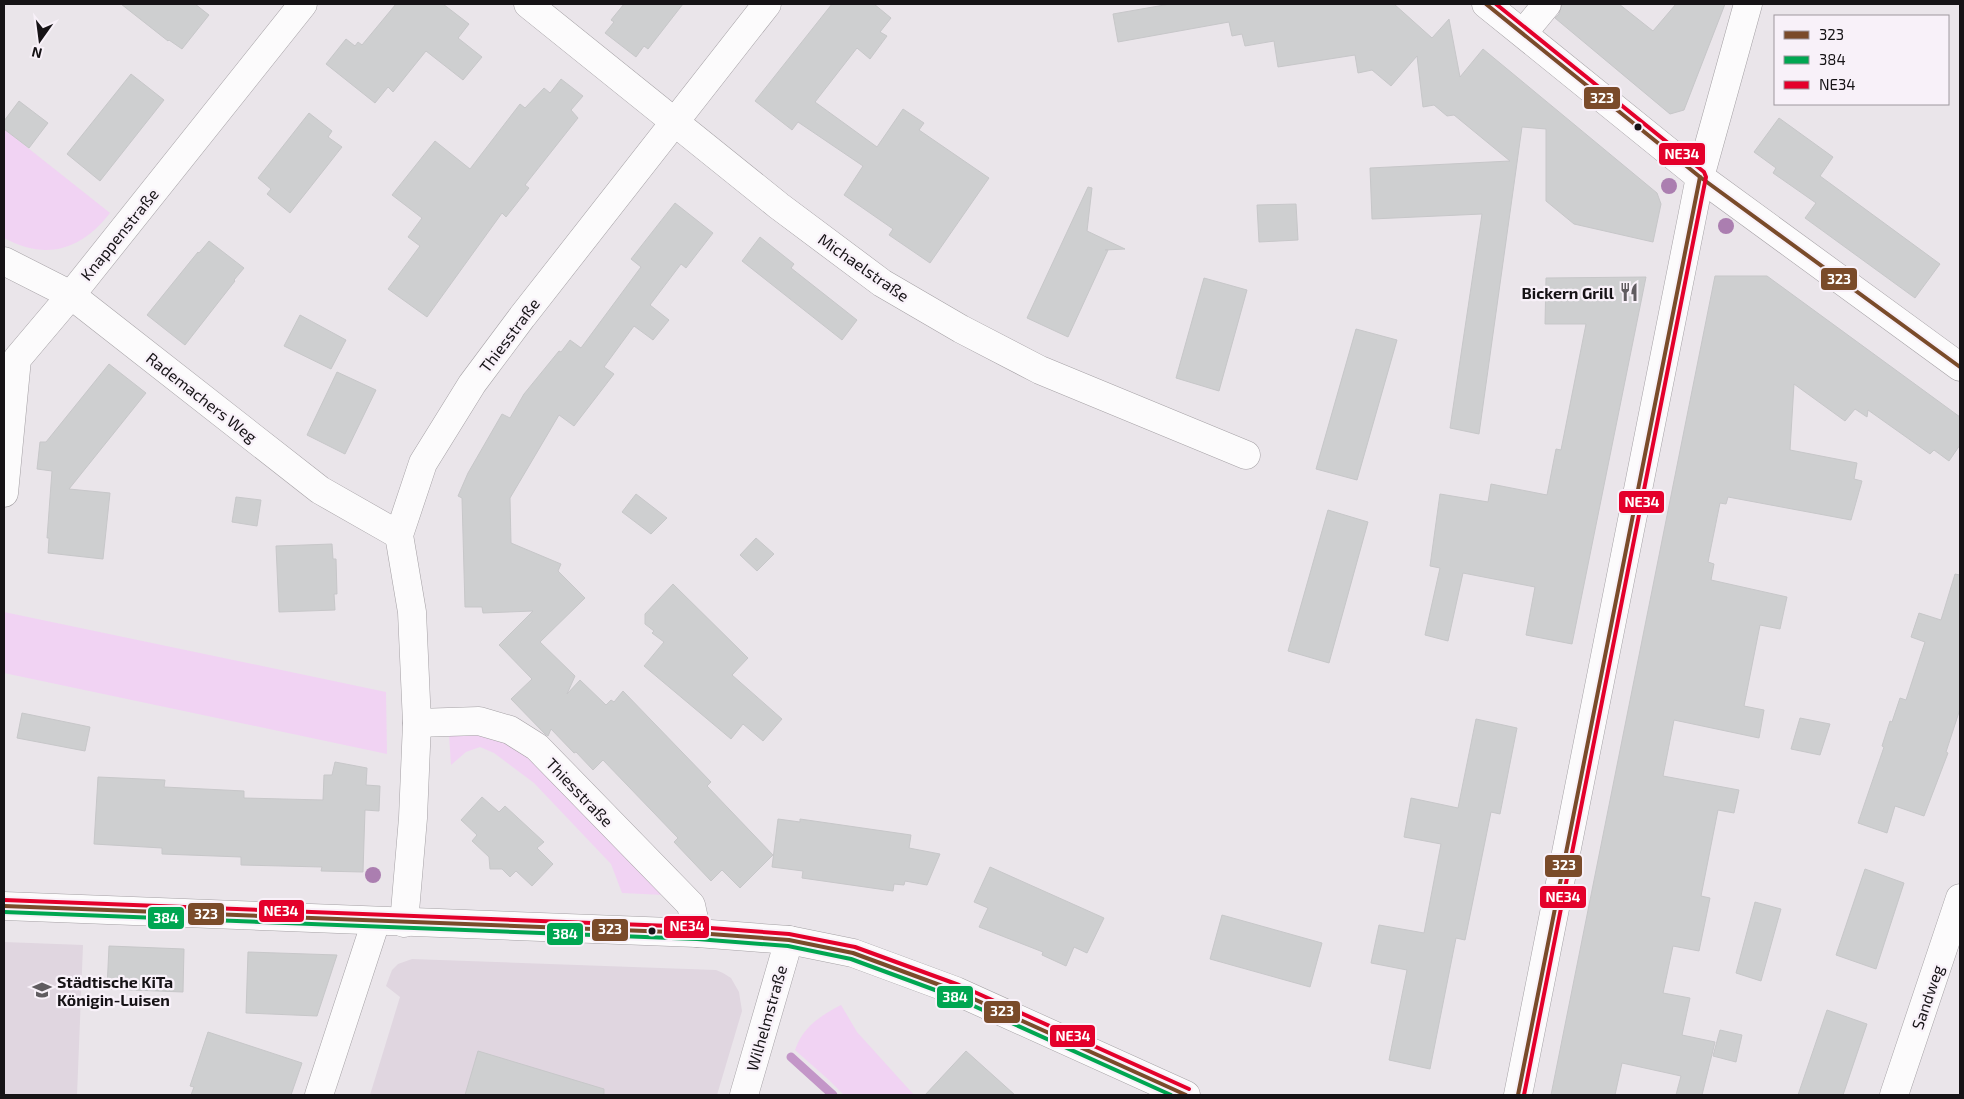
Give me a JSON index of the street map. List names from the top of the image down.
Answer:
{
  "streets": {
    "street": [
      "Knappenstraße",
      "Michaelstraße",
      "Thiesstraße",
      "Rademachers Weg",
      "Sandweg",
      "Wilhelmstraße"
    ]
  },
  "crossings": [
    ["Knappenstraße", "Rademachers Weg"],
    ["Michaelstraße", "Thiesstraße"],
    ["Thiesstraße", "Rademachers Weg"],
    ["Thiesstraße", "Wilhelmstraße"]
  ],
  "places": {
    "restaurant": ["Bickern Grill"],
    "school or university": ["Städtische KiTa Königin-Luisen"]
  },
  "lines": ["transit line 323", "transit line NE34", "transit line 384"],
  "legend": ["323", "384", "NE34"],
  "north": "bottom"
}
